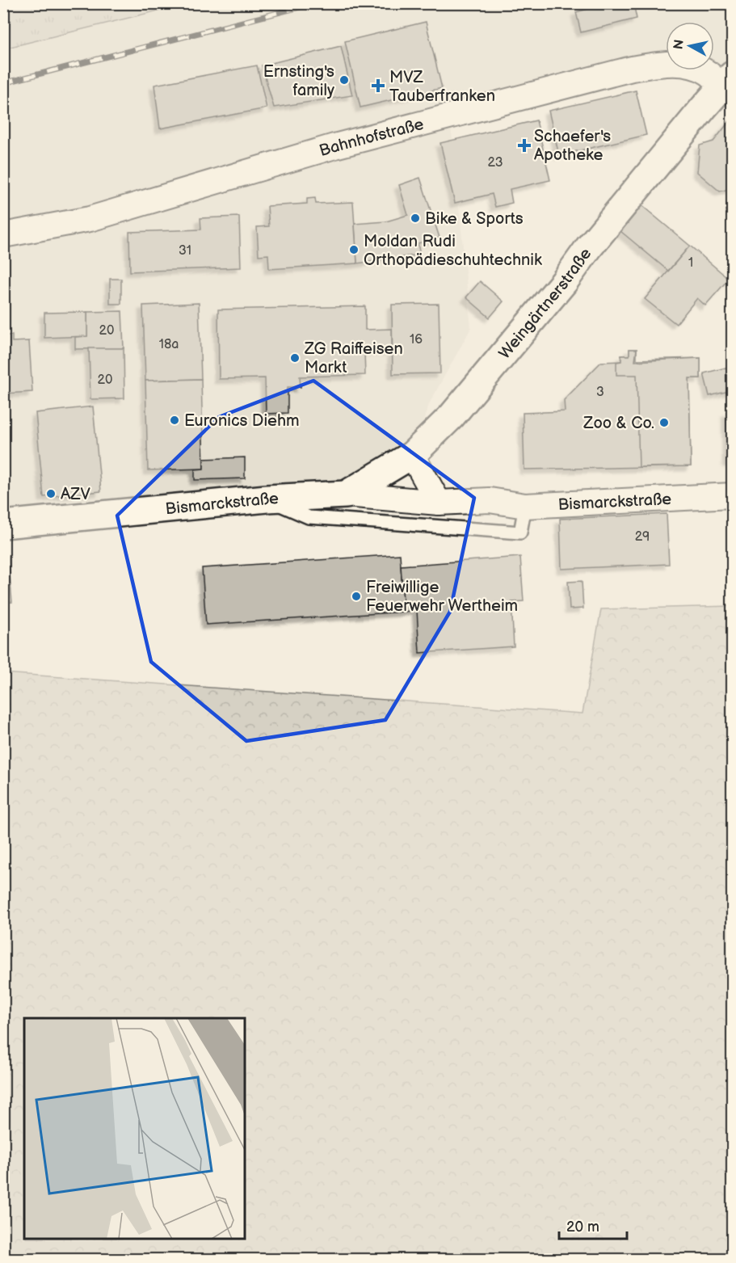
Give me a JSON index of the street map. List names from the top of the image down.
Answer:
{
  "streets": {
    "main road": ["Weingärtnerstraße", "Bismarckstraße"],
    "street": ["Bahnhofstraße"]
  },
  "crossings": [
    ["Bahnhofstraße", "Weingärtnerstraße"],
    ["Weingärtnerstraße", "Bismarckstraße"]
  ],
  "places": {
    "other": [
      "Ernsting's family",
      "Bike & Sports",
      "Moldan Rudi Orthopädieschuhtechnik",
      "ZG Raiffeisen Markt",
      "Euronics Diehm",
      "Zoo & Co.",
      "AZV",
      "Freiwillige Feuerwehr Wertheim"
    ],
    "health": ["MVZ Tauberfranken", "Schaefer's Apotheke"]
  },
  "house_numbers": [
    "23",
    "31",
    "1",
    "20",
    "16",
    "18a",
    "20",
    "3",
    "29"
  ],
  "scale_bar": "20 m",
  "north": "left"
}
